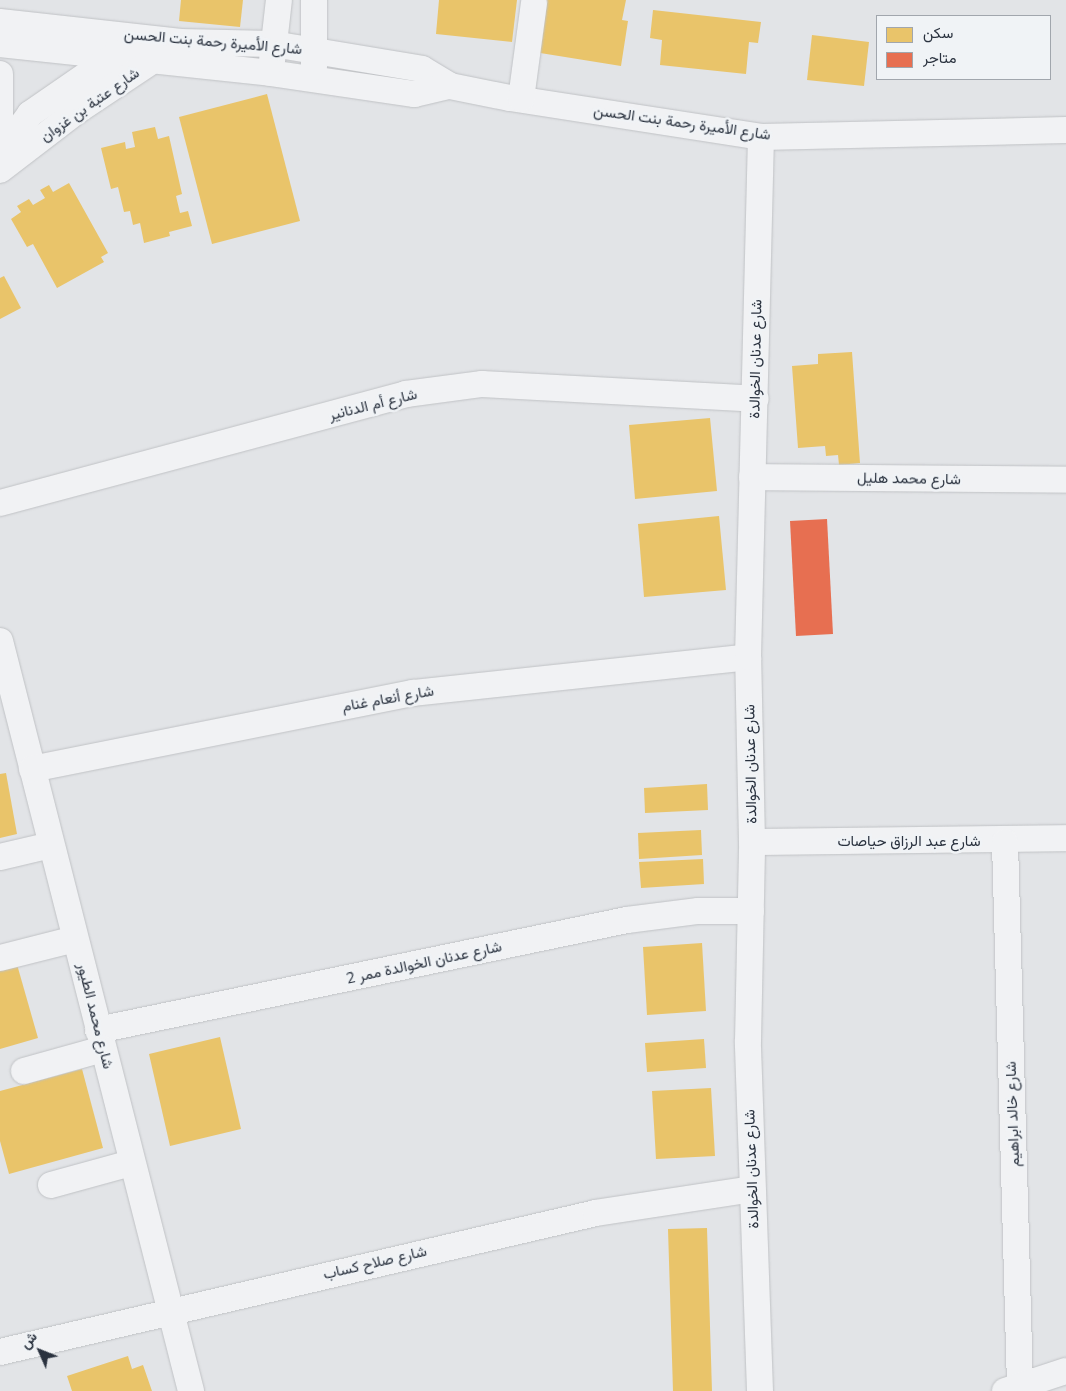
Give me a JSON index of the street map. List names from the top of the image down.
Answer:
{
  "streets": {
    "street": [
      "شارع الأميرة رحمة بنت الحسن",
      "شارع عتبة بن غزوان",
      "شارع عدنان الخوالدة",
      "شارع أم الدنانير",
      "شارع محمد هليل",
      "شارع أنعام غنام",
      "شارع عبد الرزاق حياصات",
      "شارع عدنان الخوالدة ممر 2",
      "شارع محمد الطيور",
      "شارع خالد ابراهيم",
      "شارع صلاح كساب"
    ]
  },
  "crossings": [
    ["شارع الأميرة رحمة بنت الحسن", "شارع عتبة بن غزوان"],
    ["شارع الأميرة رحمة بنت الحسن", "شارع عدنان الخوالدة"],
    ["شارع عدنان الخوالدة", "شارع أم الدنانير"],
    ["شارع عدنان الخوالدة", "شارع محمد هليل"],
    ["شارع عدنان الخوالدة", "شارع أنعام غنام"],
    ["شارع عدنان الخوالدة", "شارع عبد الرزاق حياصات"],
    ["شارع عدنان الخوالدة", "شارع عدنان الخوالدة ممر 2"],
    ["شارع عدنان الخوالدة", "شارع صلاح كساب"],
    ["شارع أنعام غنام", "شارع محمد الطيور"],
    ["شارع عبد الرزاق حياصات", "شارع خالد ابراهيم"],
    ["شارع عدنان الخوالدة ممر 2", "شارع محمد الطيور"],
    ["شارع محمد الطيور", "شارع صلاح كساب"]
  ],
  "legend": ["سكن", "متاجر"],
  "north": "top left"
}
